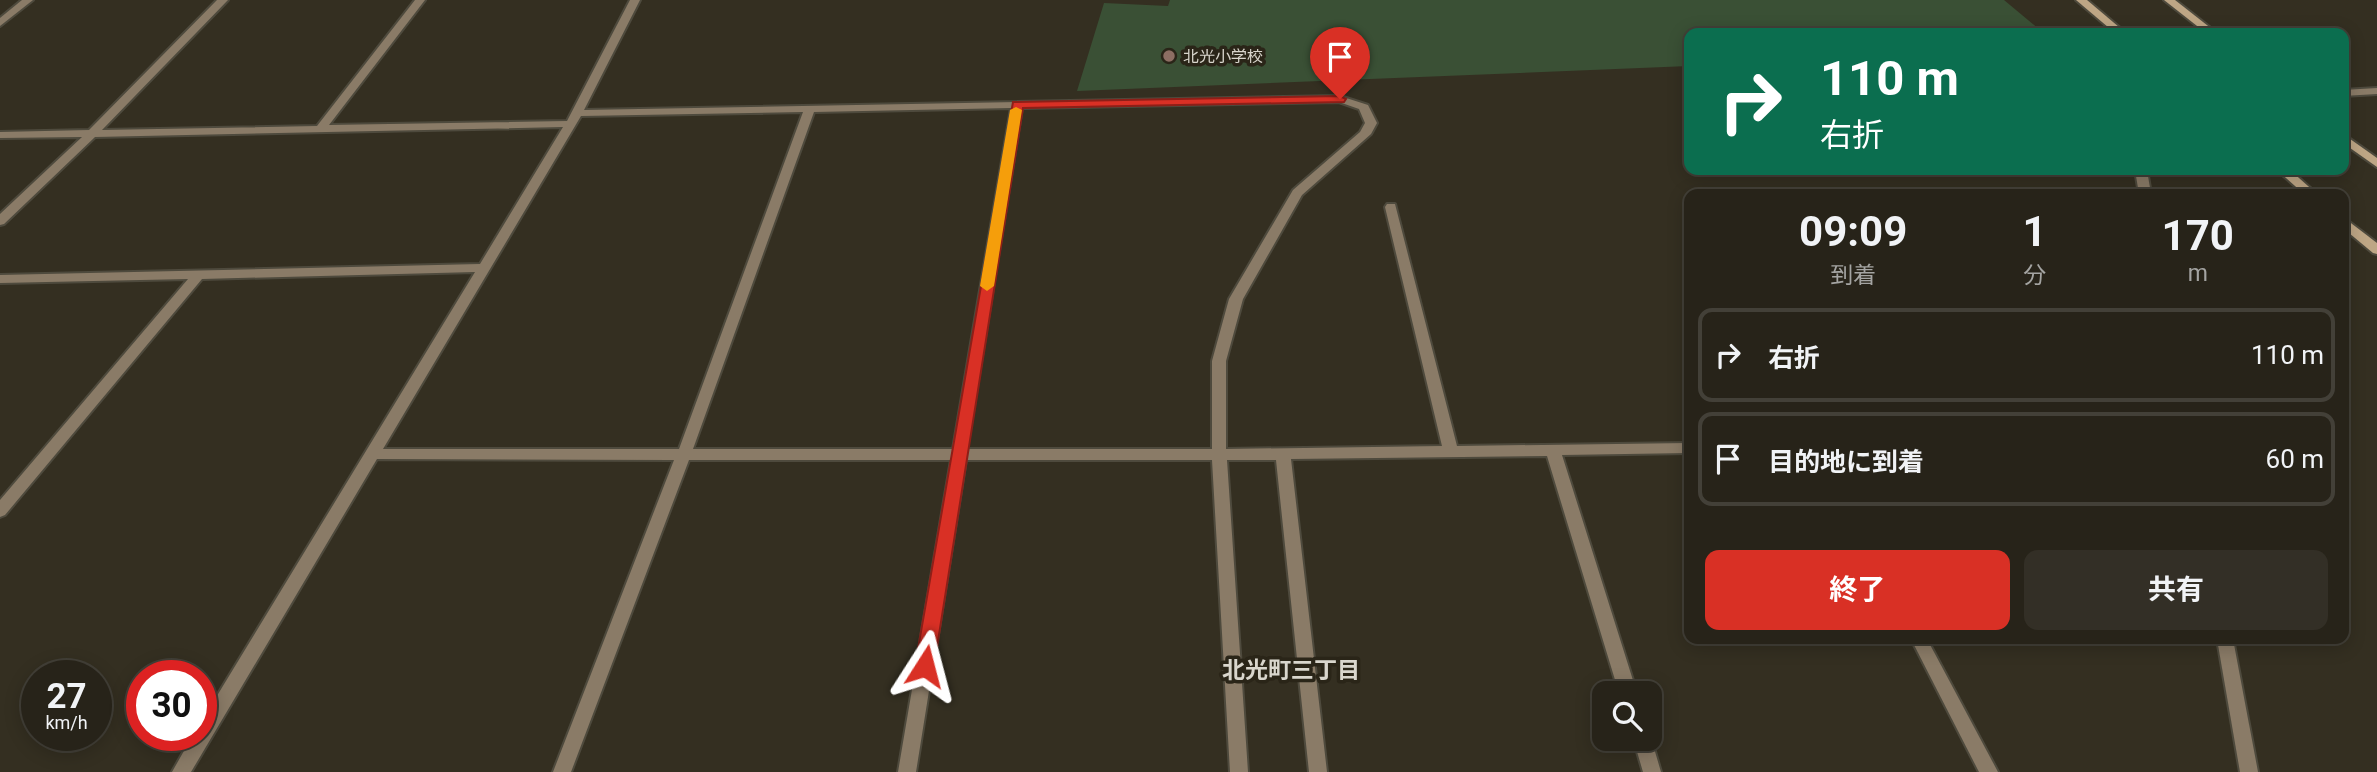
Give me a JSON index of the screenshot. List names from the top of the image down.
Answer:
{
  "districts": ["北光町三丁目"],
  "places": ["北光小学校"],
  "page": {
    "turn": ["110 m", "右折"],
    "eta": [
      "09:09",
      "到着",
      "1",
      "分",
      "170",
      "m"
    ],
    "list": [
      {
        "name": "右折",
        "value": "110 m"
      },
      {
        "name": "目的地に到着",
        "value": "60 m"
      }
    ],
    "buttons": ["終了", "共有"],
    "speed": "27 km/h",
    "limit": "30"
  }
}
